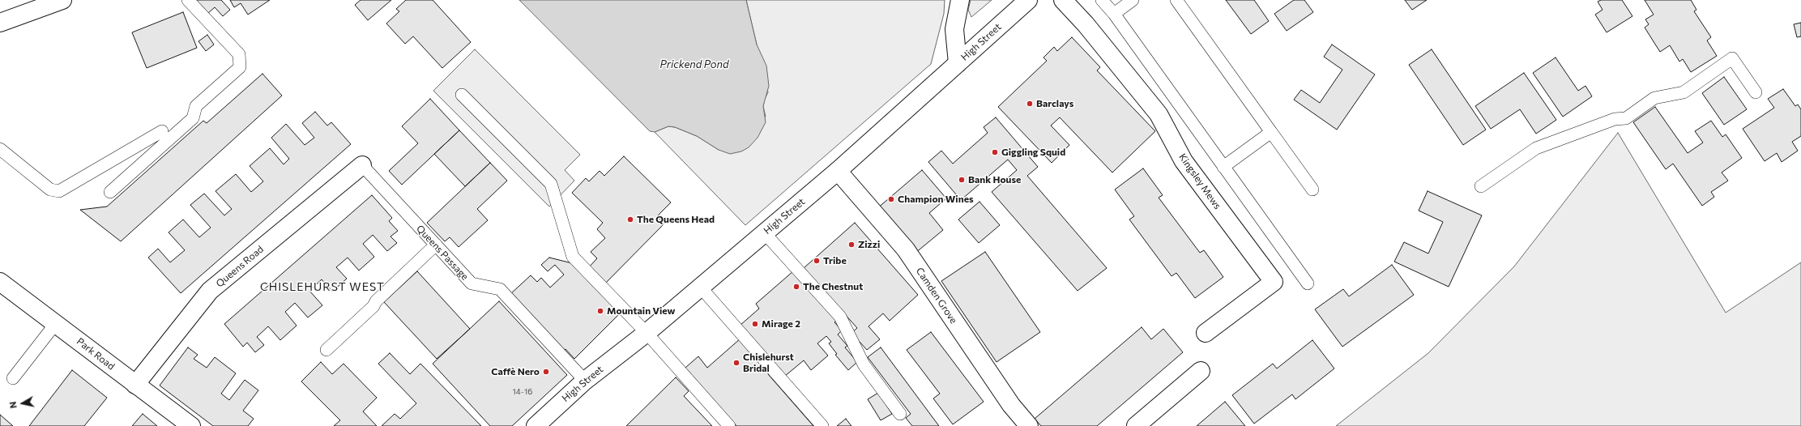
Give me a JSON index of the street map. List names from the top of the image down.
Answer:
{
  "streets": {
    "street": [
      "High Street",
      "Kingsley Mews",
      "Queens Road",
      "Camden Grove",
      "Park Road"
    ],
    "lane": ["Queens Passage"]
  },
  "crossings": [
    ["High Street", "Queens Passage"],
    ["High Street", "Camden Grove"],
    ["Queens Passage", "Queens Road"],
    ["Queens Road", "Park Road"]
  ],
  "districts": ["CHISLEHURST WEST"],
  "water": ["Prickend Pond"],
  "places": [
    "Barclays",
    "Giggling Squid",
    "Bank House",
    "Champion Wines",
    "The Queens Head",
    "Zizzi",
    "Tribe",
    "The Chestnut",
    "Mountain View",
    "Mirage 2",
    "Chislehurst Bridal",
    "Caffè Nero"
  ],
  "house_numbers": ["14-16"],
  "north": "left"
}
